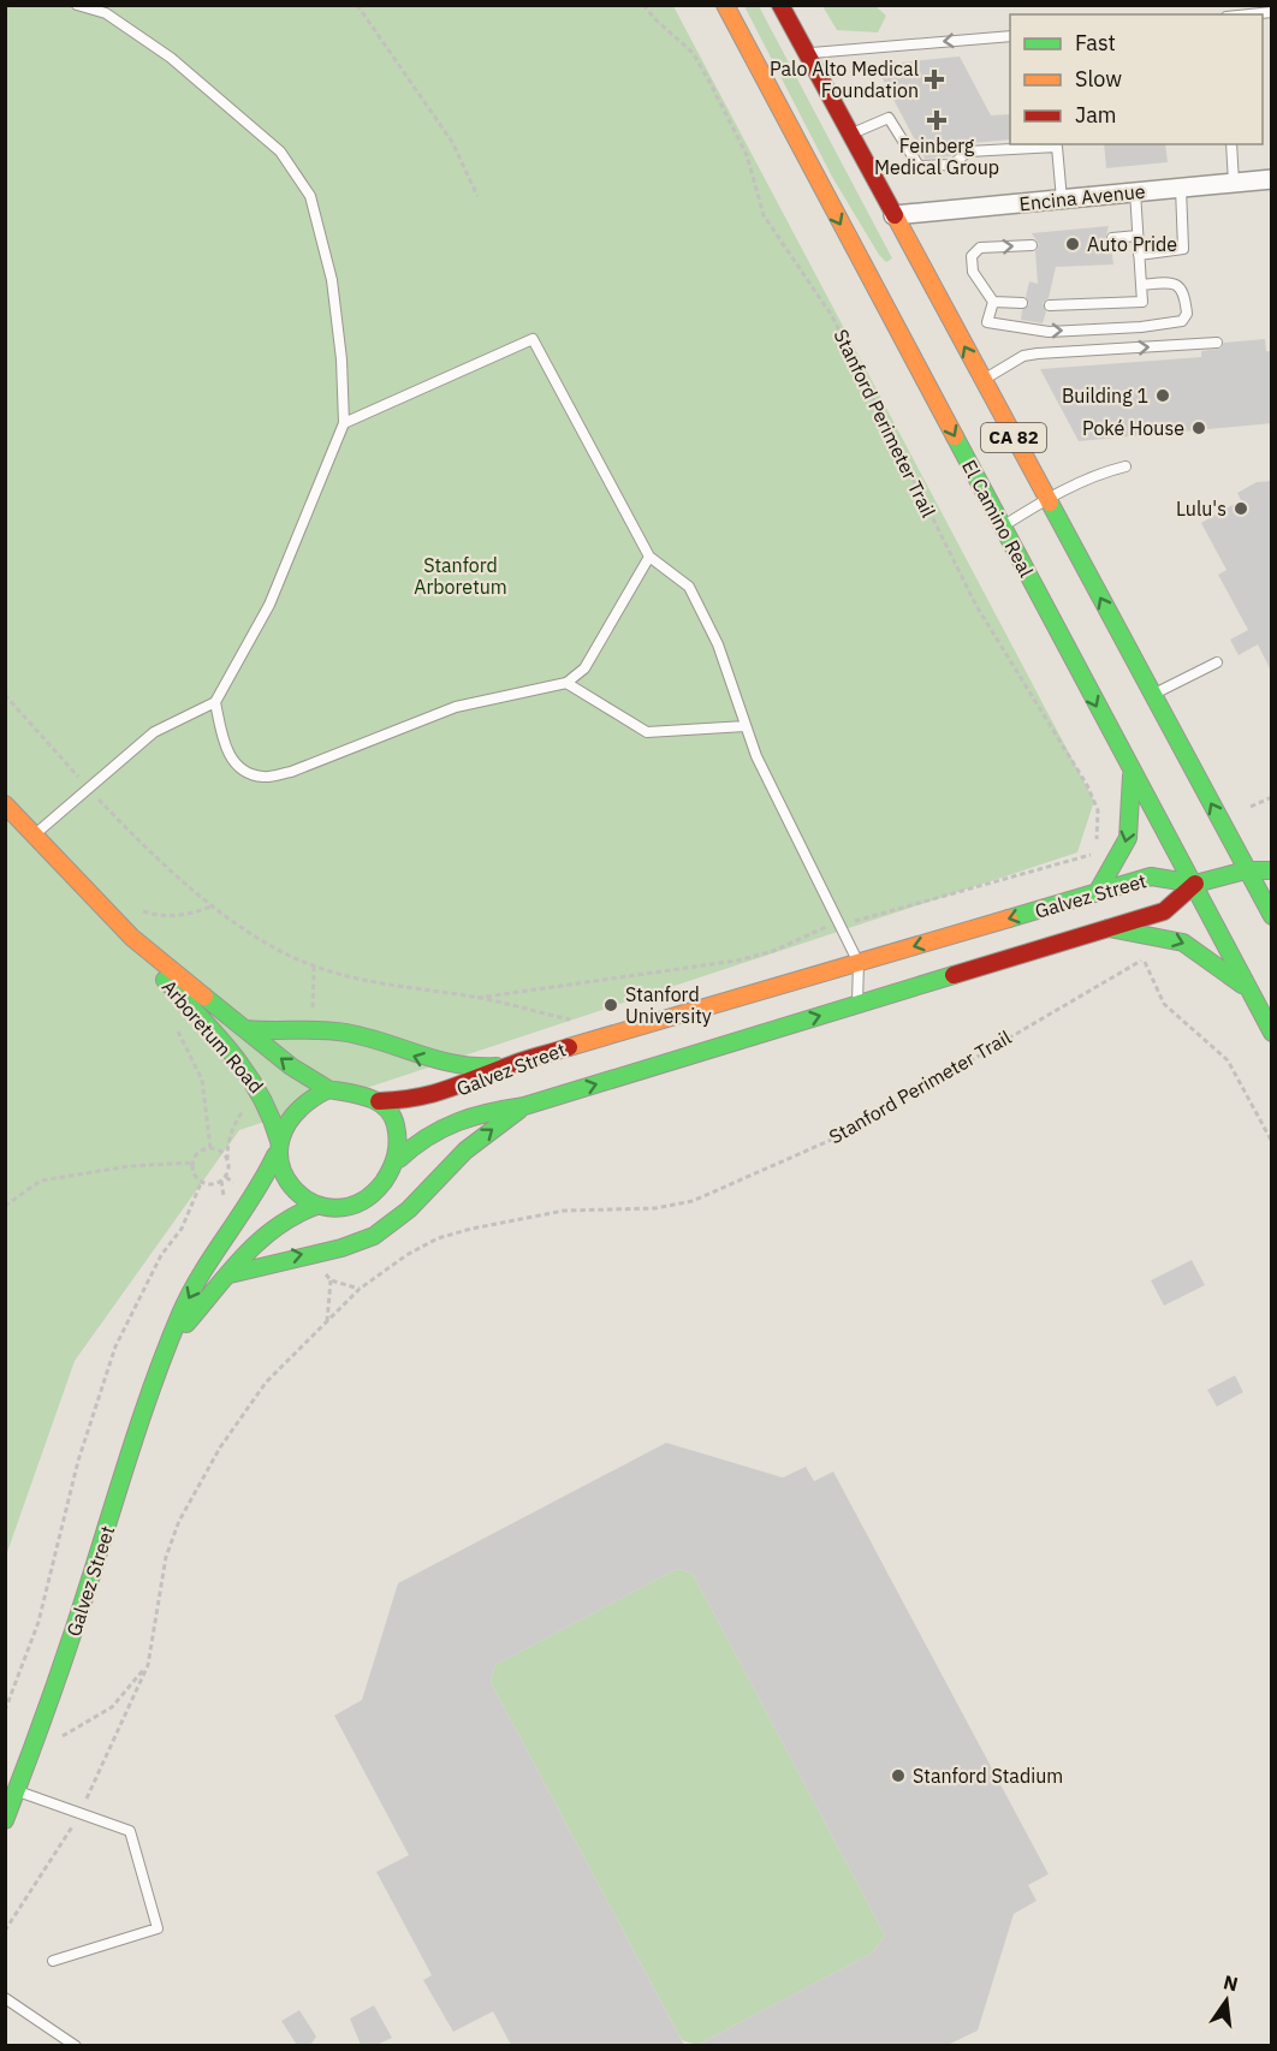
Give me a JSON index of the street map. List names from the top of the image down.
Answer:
{
  "streets": {
    "main road": [
      "CA 82",
      "El Camino Real",
      "Galvez Street",
      "Arboretum Road"
    ],
    "street": ["Encina Avenue"],
    "path": ["Stanford Perimeter Trail"]
  },
  "crossings": [
    ["Encina Avenue", "CA 82"],
    ["Stanford Perimeter Trail", "Galvez Street"],
    ["El Camino Real", "Galvez Street"],
    ["Galvez Street", "Arboretum Road"]
  ],
  "parks": ["Stanford Arboretum"],
  "places": {
    "health": ["Palo Alto Medical Foundation", "Feinberg Medical Group"],
    "other": [
      "Auto Pride",
      "Building 1",
      "Poké House",
      "Lulu's",
      "Stanford University",
      "Stanford Stadium"
    ]
  },
  "legend": ["Fast", "Slow", "Jam"],
  "north": "top"
}
